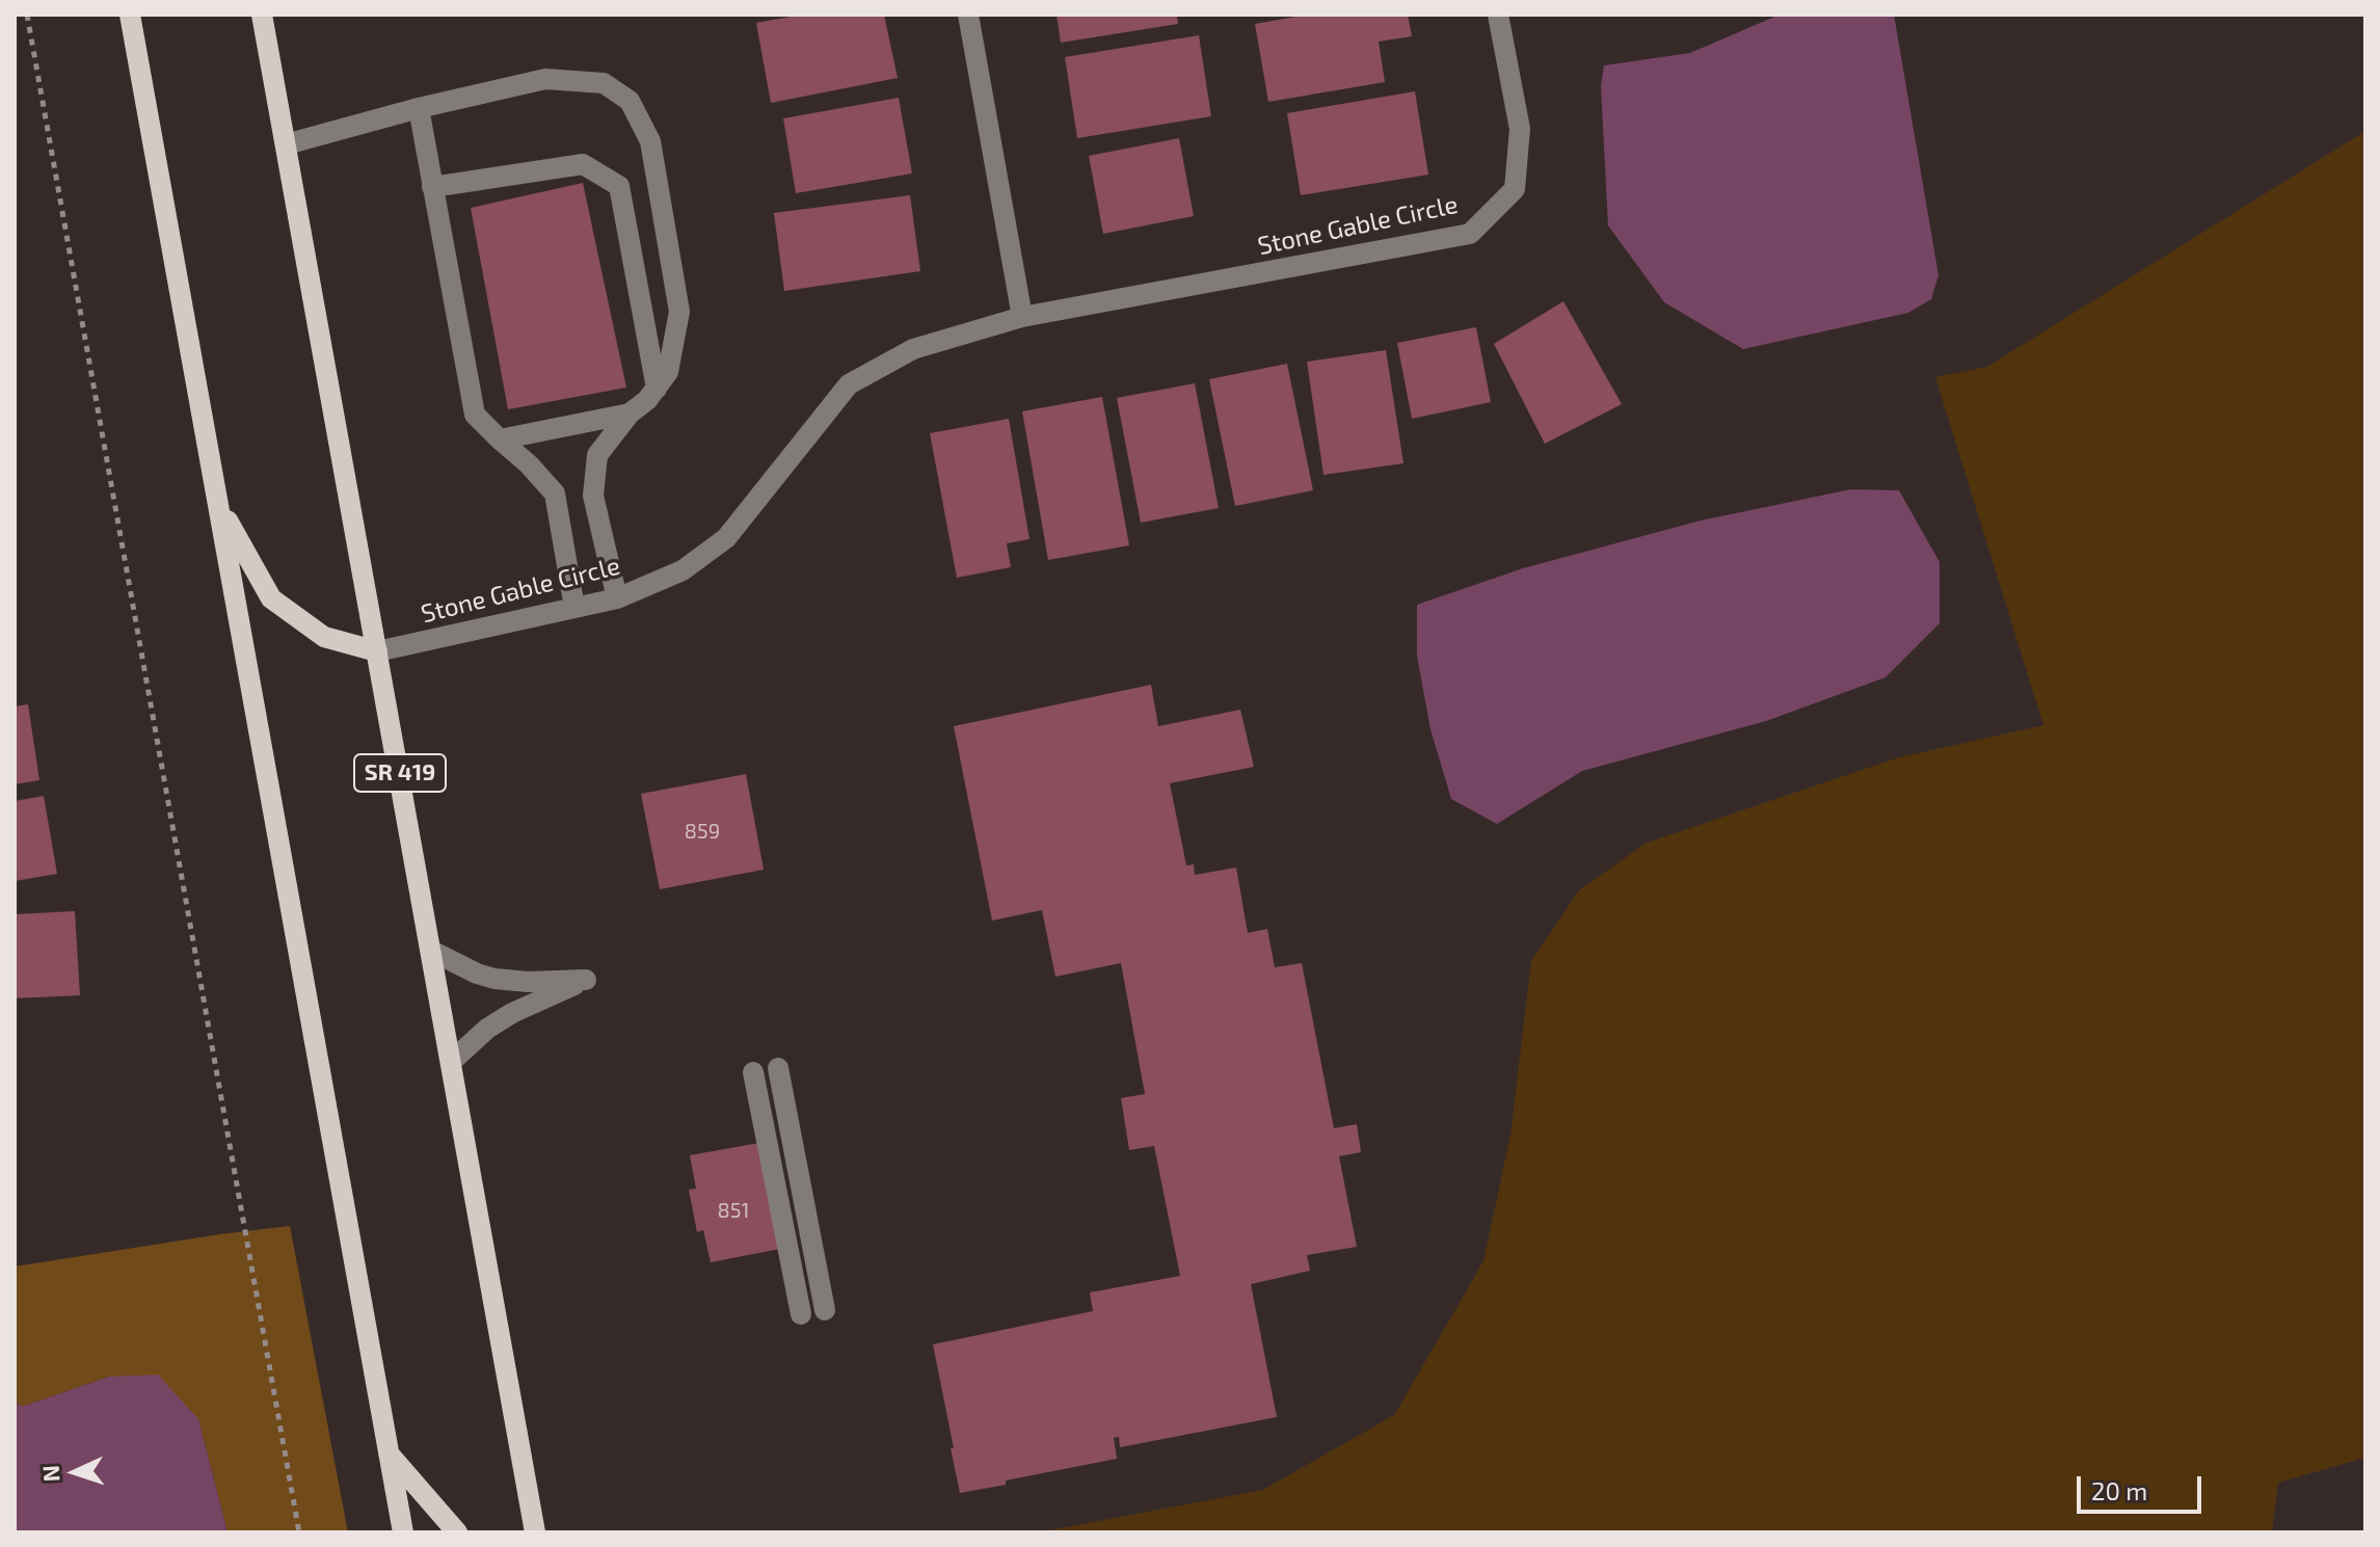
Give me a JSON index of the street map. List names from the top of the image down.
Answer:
{
  "streets": {
    "main road": ["SR 419"],
    "street": ["Stone Gable Circle"]
  },
  "crossings": [
    ["Stone Gable Circle", "SR 419"]
  ],
  "house_numbers": ["859", "851"],
  "scale_bar": "20 m",
  "north": "left"
}
